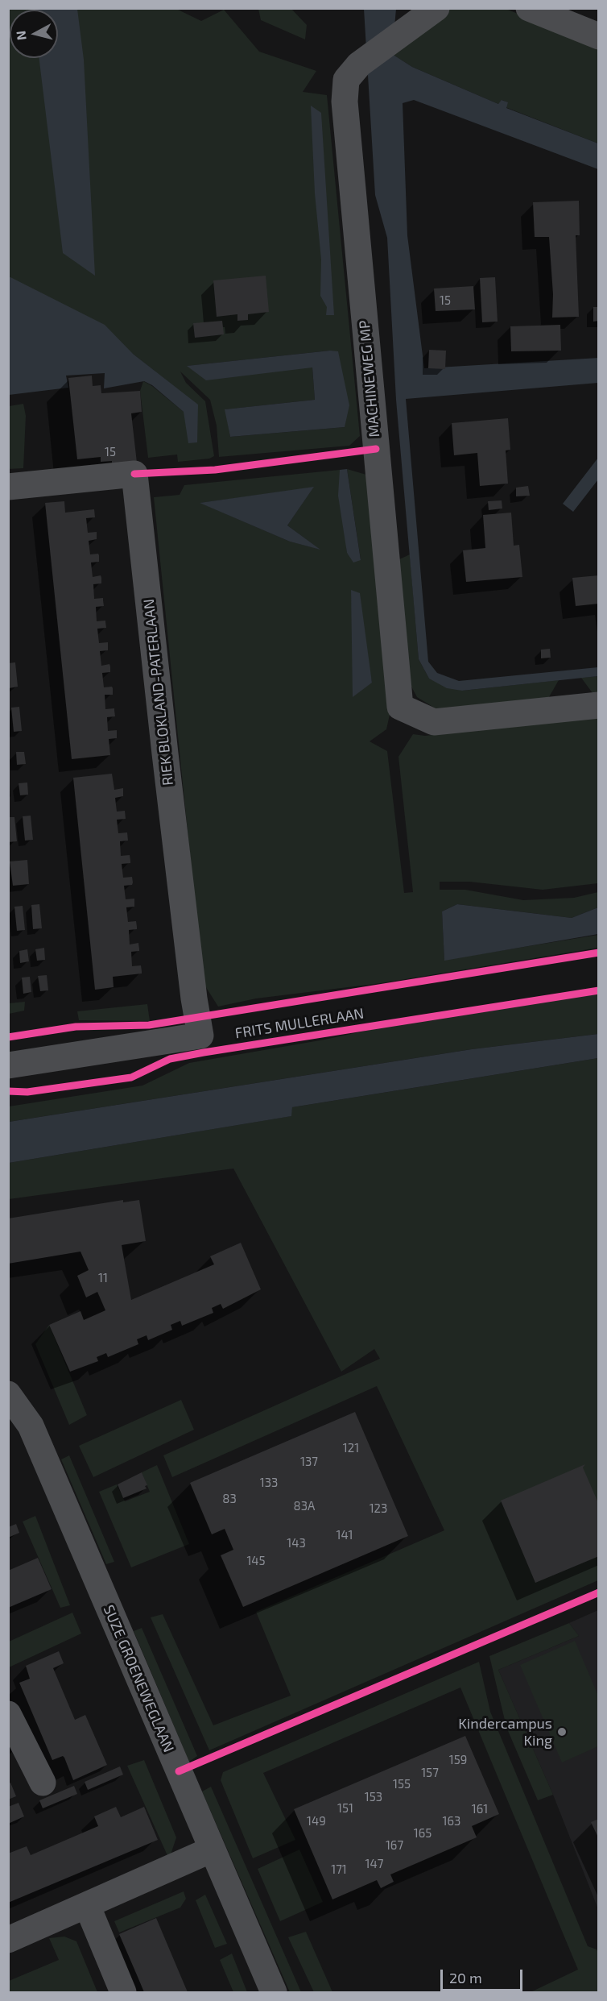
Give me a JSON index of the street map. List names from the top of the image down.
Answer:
{
  "streets": {
    "street": ["MACHINEWEG MP", "RIEK BLOKLAND-PATERLAAN", "SUZE GROENEWEGLAAN"],
    "cycle path": ["FRITS MULLERLAAN"]
  },
  "places": ["Kindercampus King"],
  "house_numbers": [
    "15",
    "15",
    "11",
    "121",
    "137",
    "133",
    "83",
    "83A",
    "123",
    "141",
    "143",
    "145",
    "159",
    "157",
    "155",
    "153",
    "151",
    "161",
    "149",
    "163",
    "165",
    "167",
    "147",
    "171"
  ],
  "scale_bar": "20 m",
  "north": "left"
}
